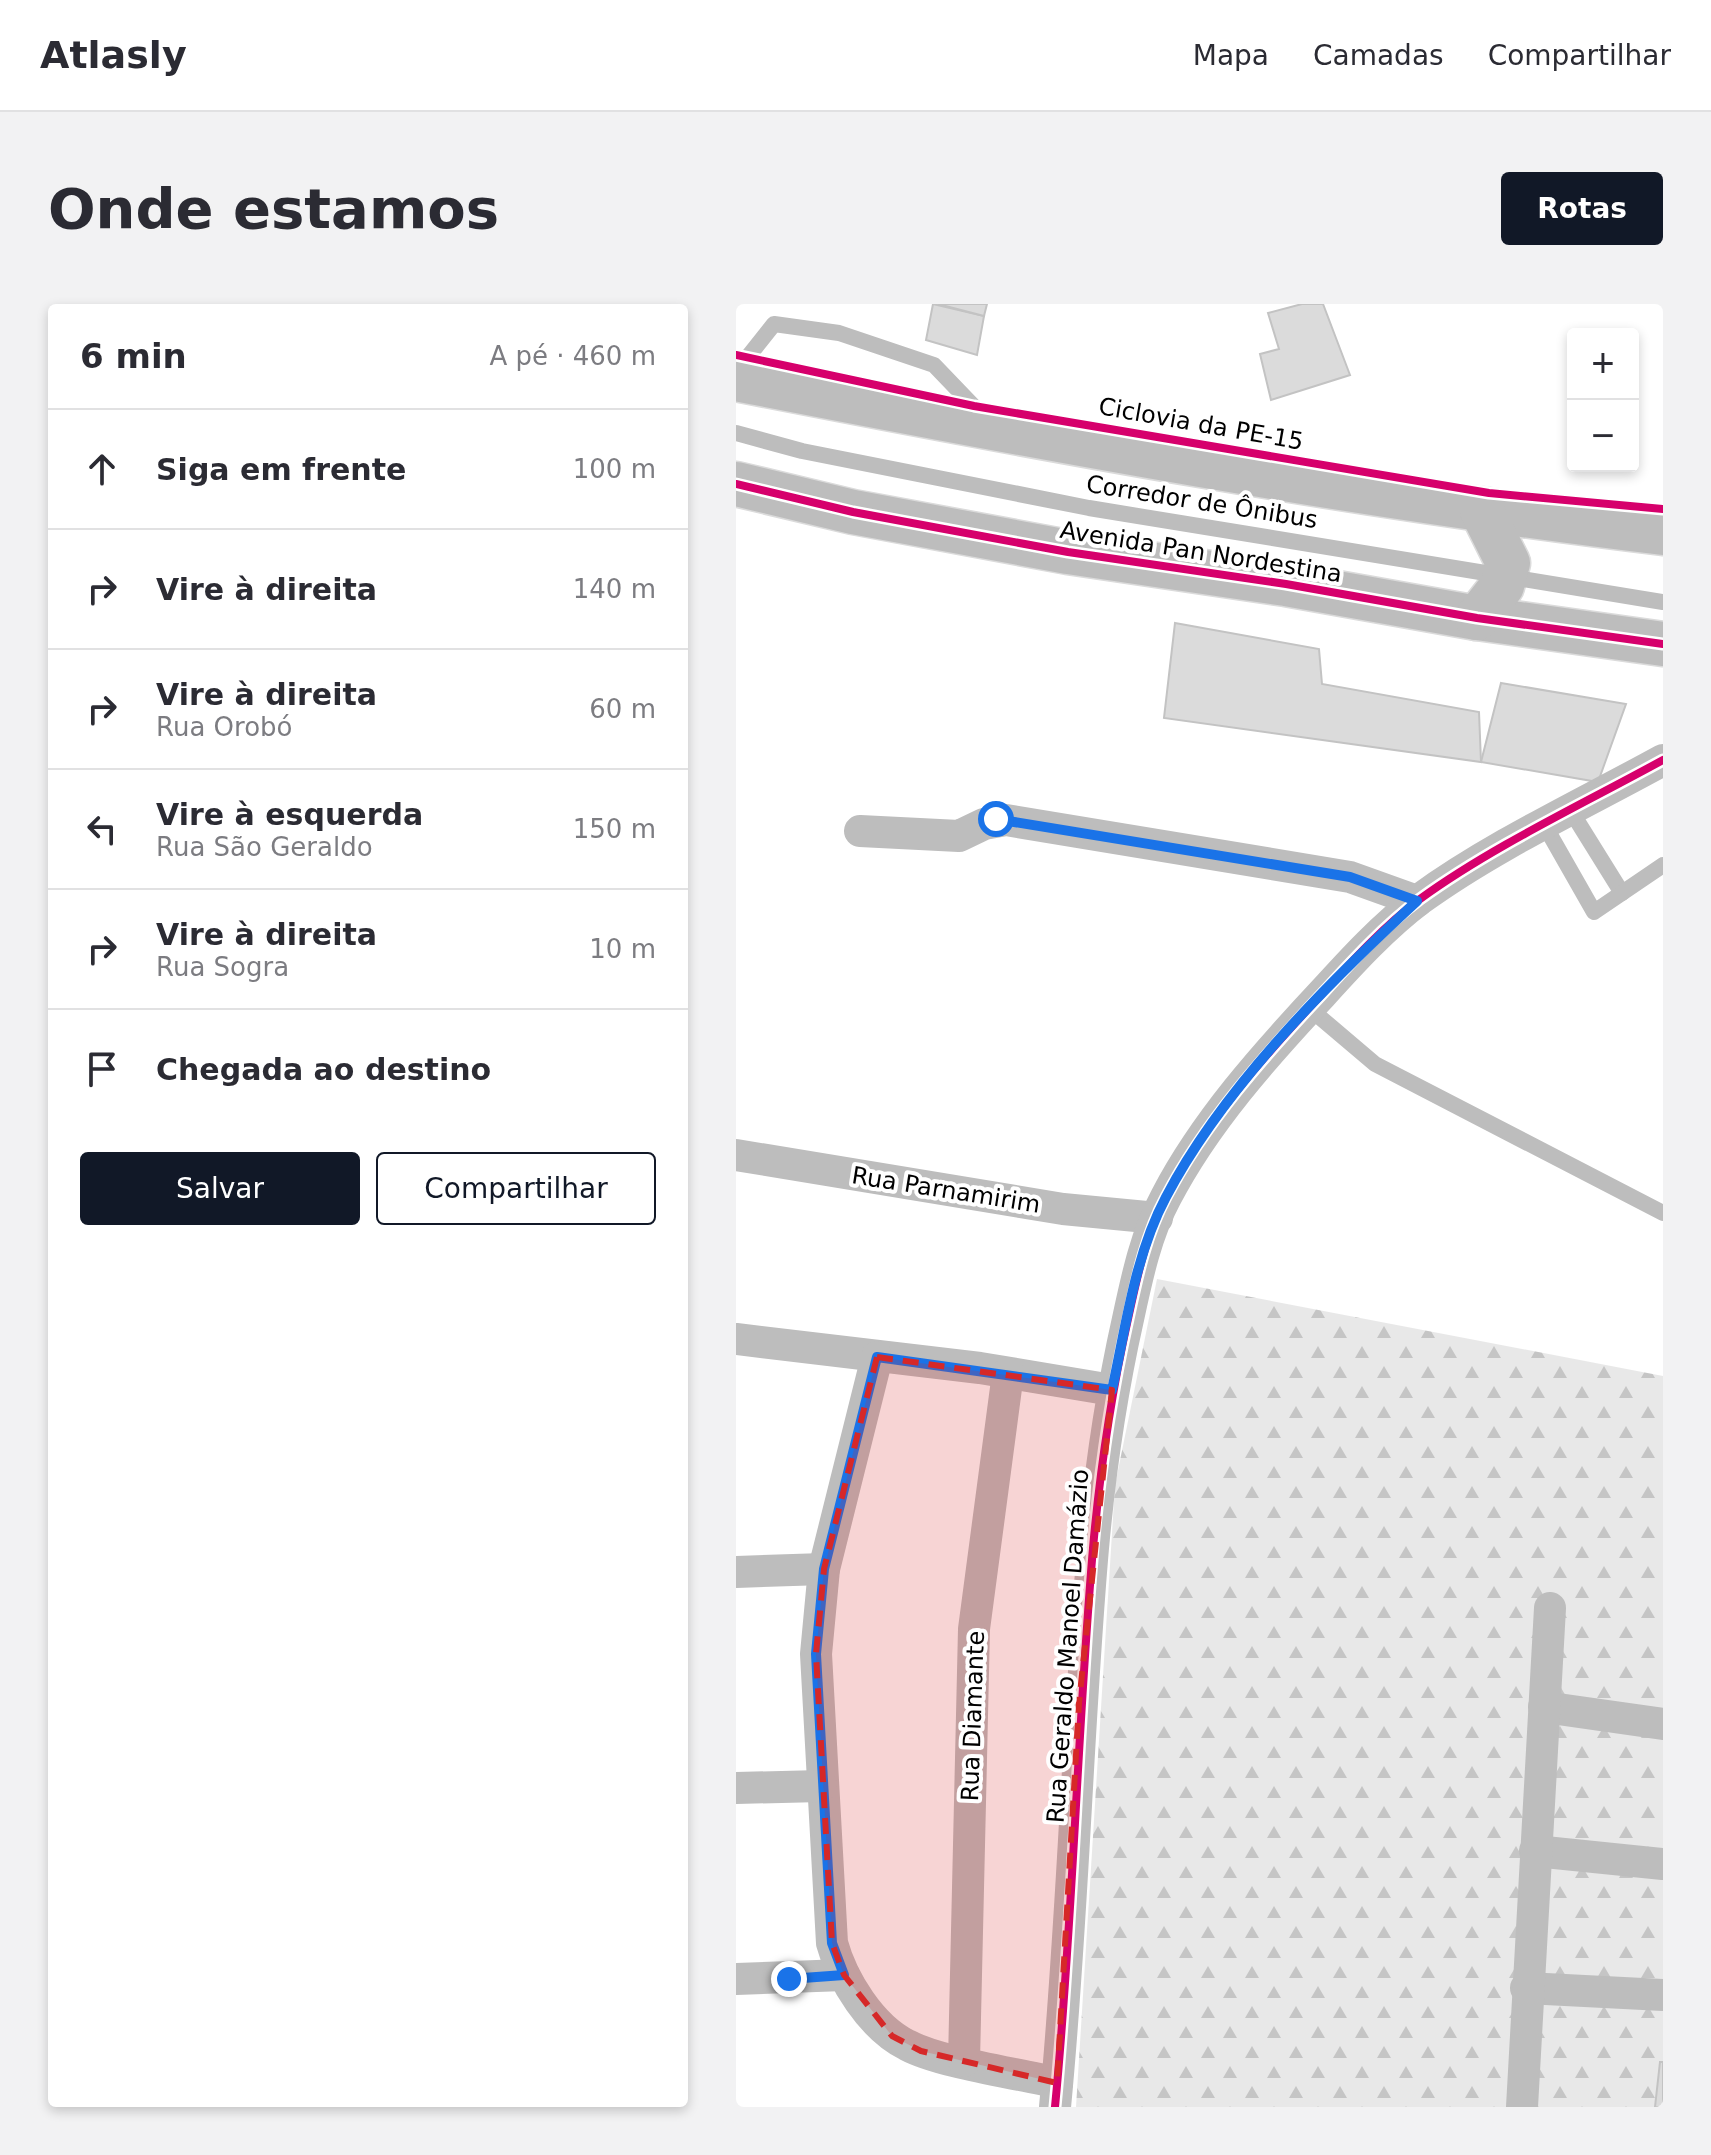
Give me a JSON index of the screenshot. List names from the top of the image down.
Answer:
{
  "streets": {
    "highway": ["Avenida Pan Nordestina"],
    "street": ["Rua Parnamirim", "Rua Geraldo Manoel Damázio", "Rua Diamante"],
    "lane": ["Corredor de Ônibus"],
    "cycle path": ["Ciclovia da PE-15"]
  },
  "crossings": [
    ["Rua Parnamirim", "Rua Geraldo Manoel Damázio"]
  ],
  "page": {
    "header": "Atlasly",
    "nav": ["Mapa", "Camadas", "Compartilhar"],
    "buttons": [
      "Rotas",
      ["Salvar", "Compartilhar"]
    ],
    "title": "Onde estamos",
    "heading": ["6 min", "A pé · 460 m"],
    "map_buttons": ["+", "−"],
    "list": [
      ["Siga em frente", "100 m"],
      ["Vire à direita", "140 m"],
      ["Vire à direita", "Rua Orobó", "60 m"],
      ["Vire à esquerda", "Rua São Geraldo", "150 m"],
      ["Vire à direita", "Rua Sogra", "10 m"],
      "Chegada ao destino"
    ]
  }
}
